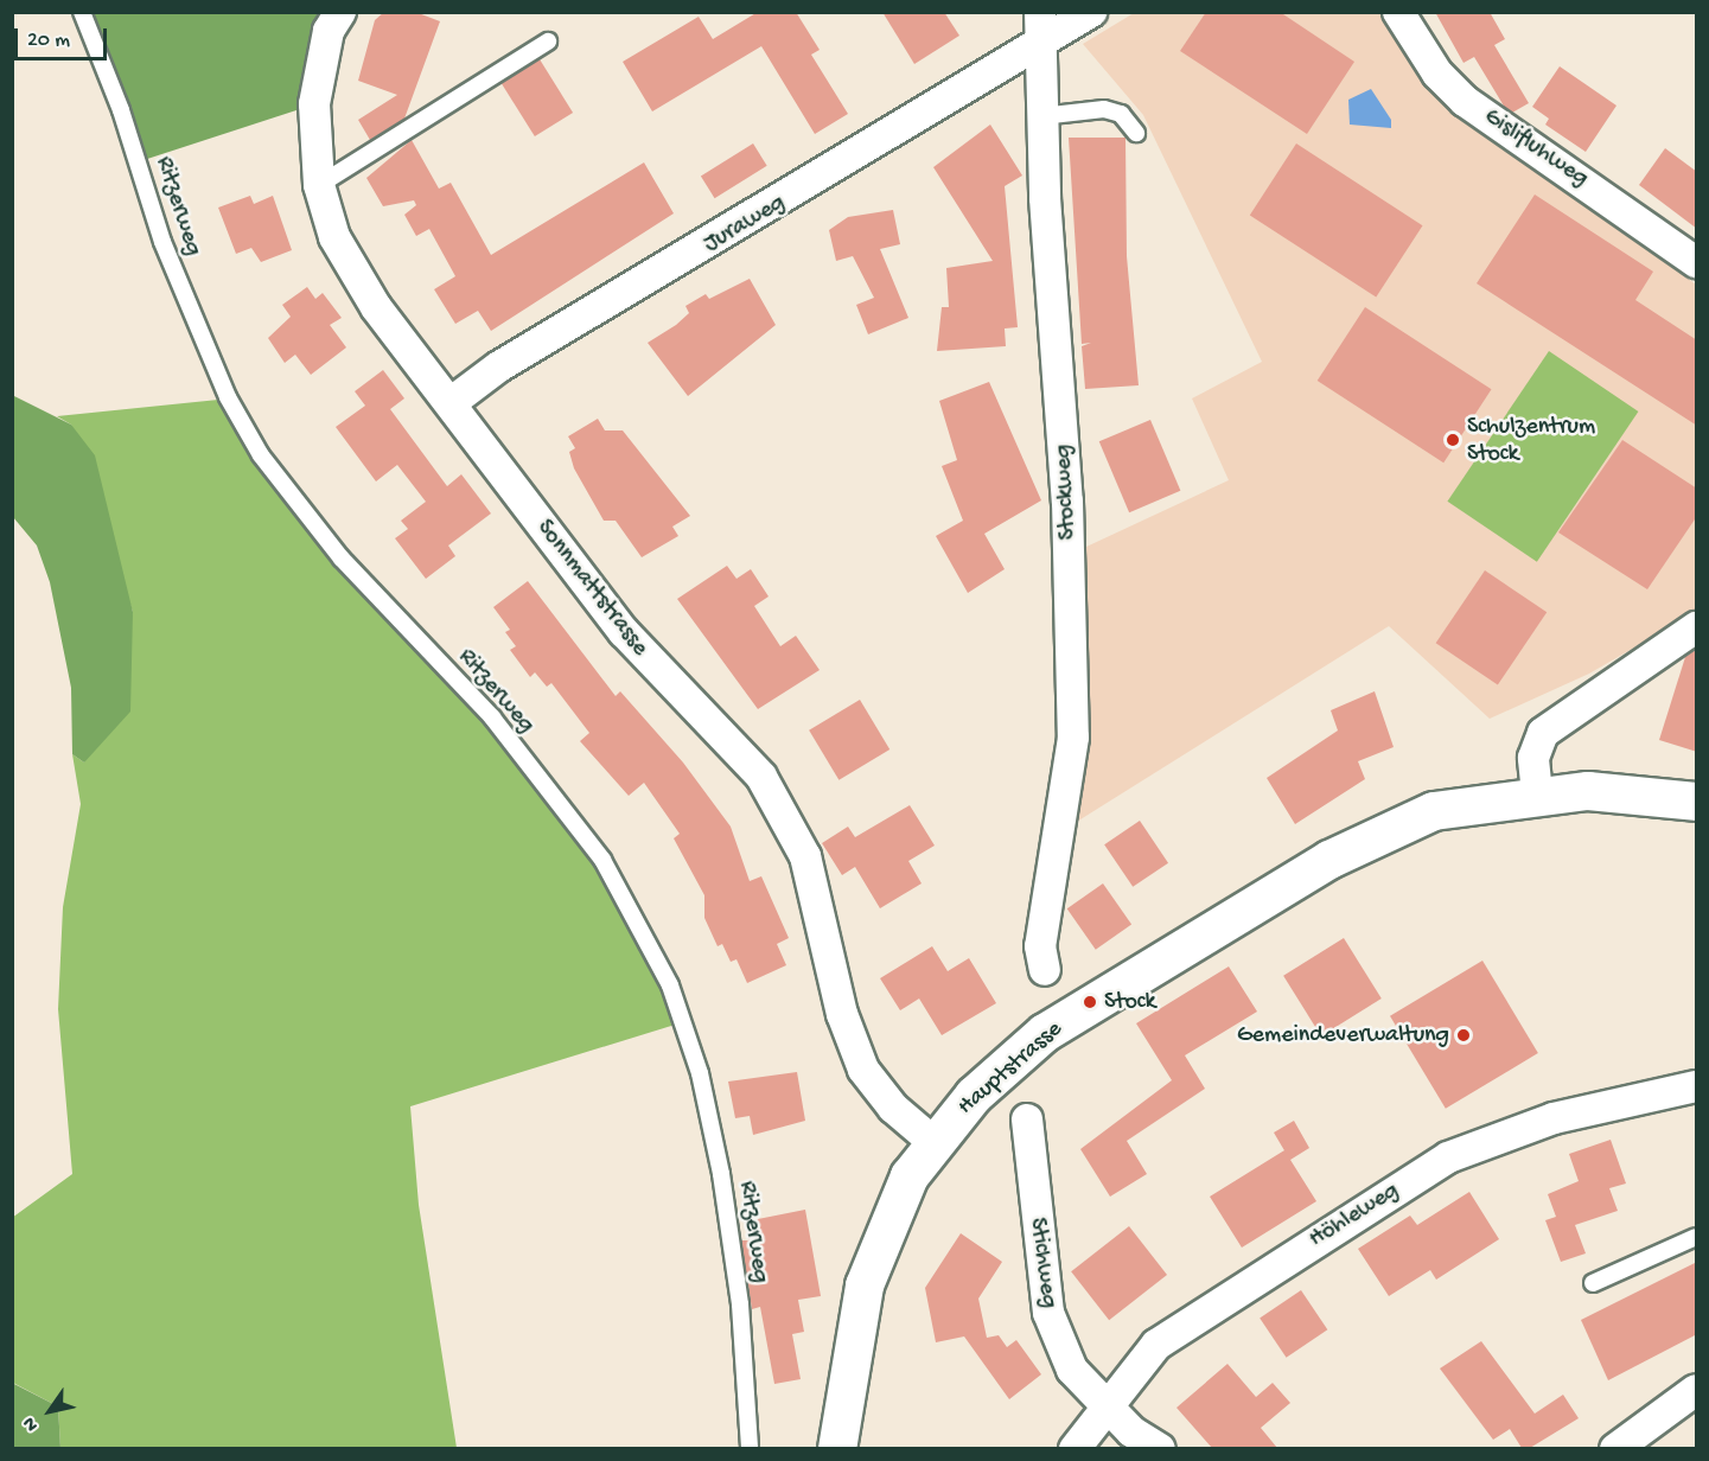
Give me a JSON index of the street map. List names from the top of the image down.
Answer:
{
  "streets": {
    "street": [
      "Gislifluhweg",
      "Juraweg",
      "Stockweg",
      "Sonnmattstrasse",
      "Hauptstrasse",
      "Höhleweg",
      "Stichweg"
    ],
    "lane": ["Ritzerweg"]
  },
  "crossings": [
    ["Juraweg", "Stockweg"],
    ["Juraweg", "Sonnmattstrasse"],
    ["Sonnmattstrasse", "Hauptstrasse"],
    ["Höhleweg", "Stichweg"]
  ],
  "places": ["Schulzentrum Stock", "Stock", "Gemeindeverwaltung"],
  "scale_bar": "20 m",
  "north": "bottom left"
}
